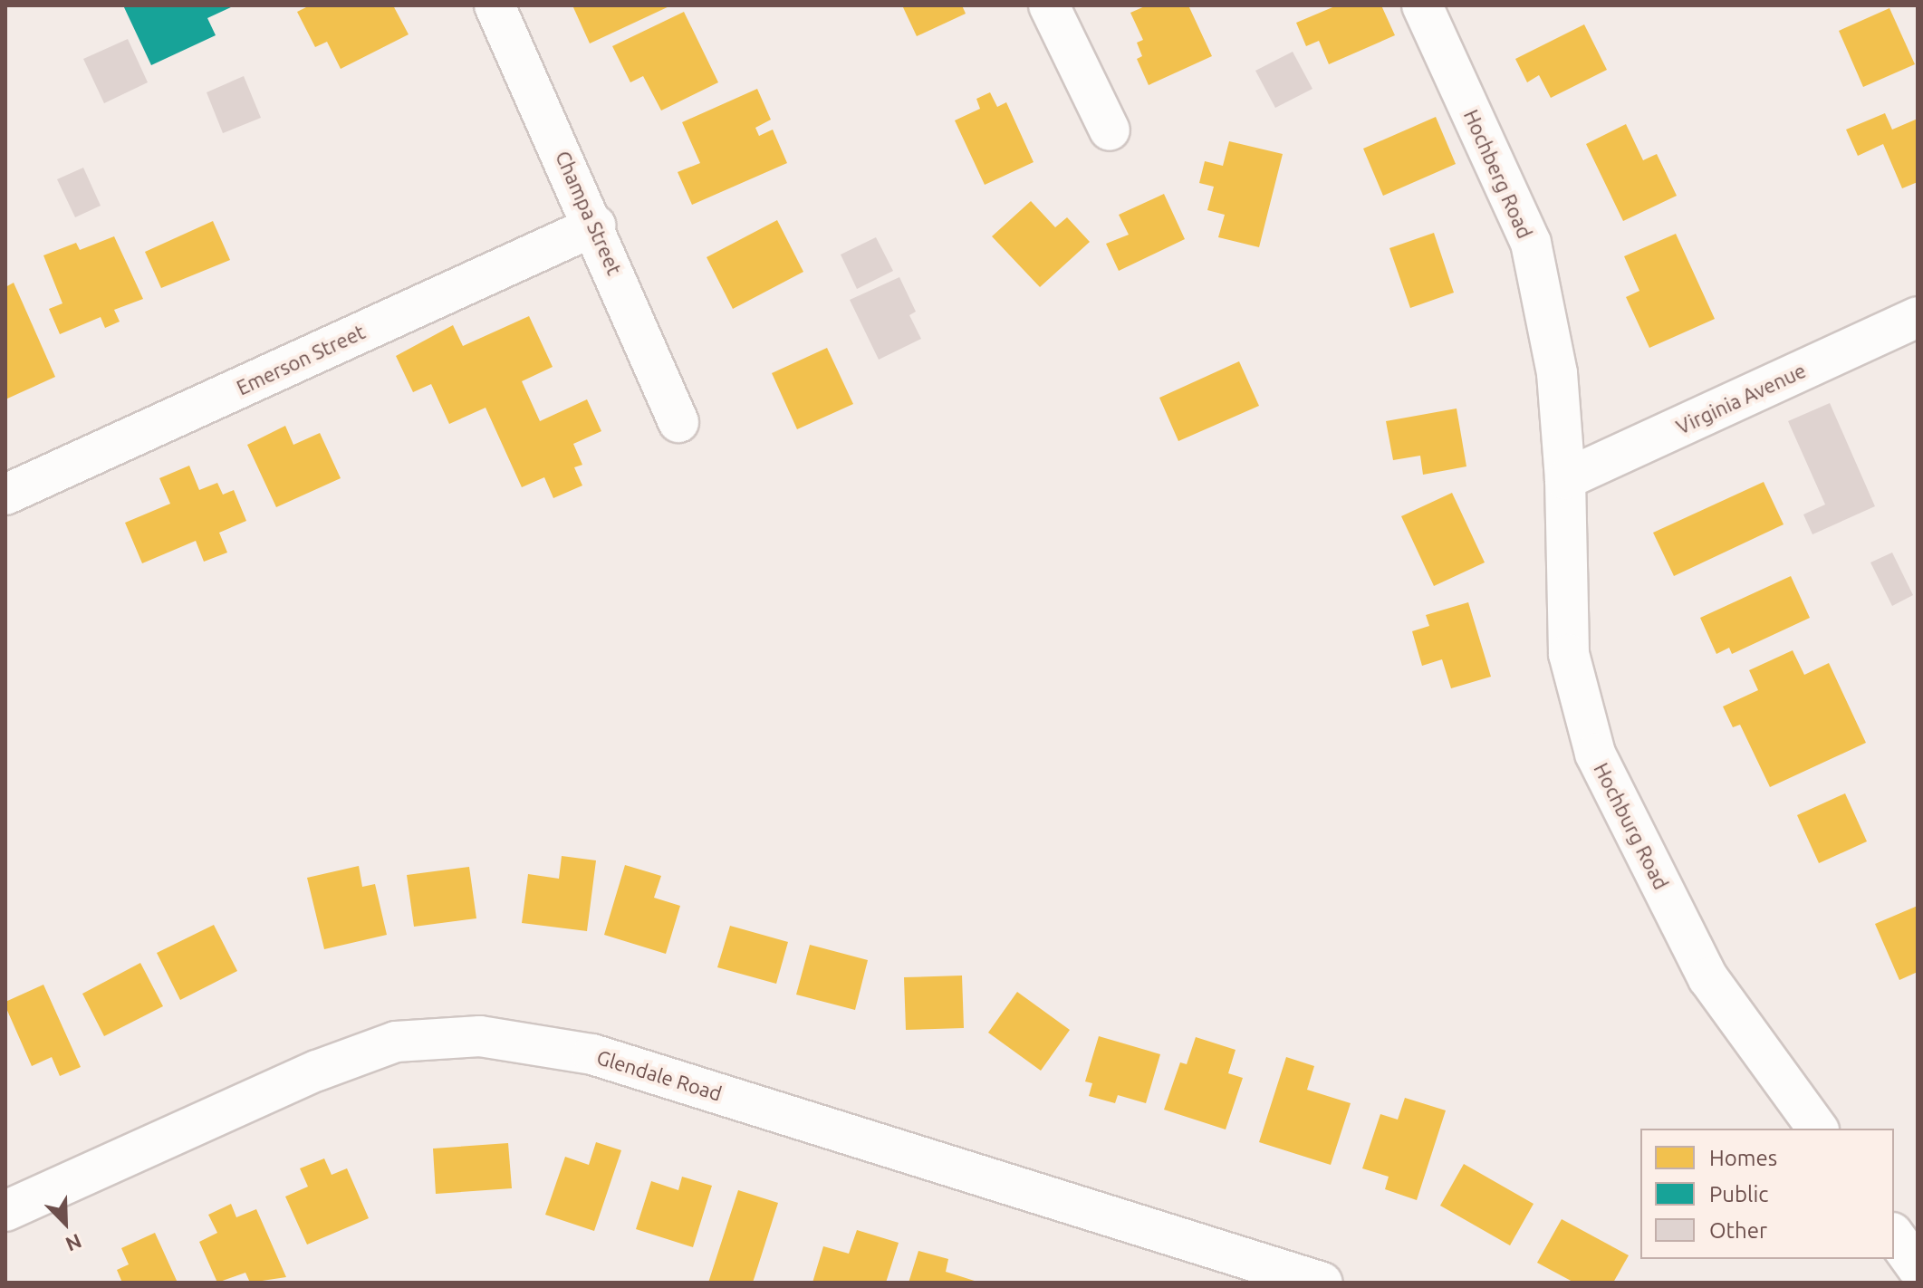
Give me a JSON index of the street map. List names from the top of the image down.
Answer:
{
  "streets": {
    "street": [
      "Hochberg Road",
      "Champa Street",
      "Emerson Street",
      "Virginia Avenue",
      "Hochburg Road",
      "Glendale Road"
    ]
  },
  "crossings": [
    ["Hochberg Road", "Virginia Avenue"],
    ["Hochberg Road", "Hochburg Road"],
    ["Champa Street", "Emerson Street"],
    ["Virginia Avenue", "Hochburg Road"]
  ],
  "legend": ["Homes", "Public", "Other"],
  "north": "bottom right"
}
